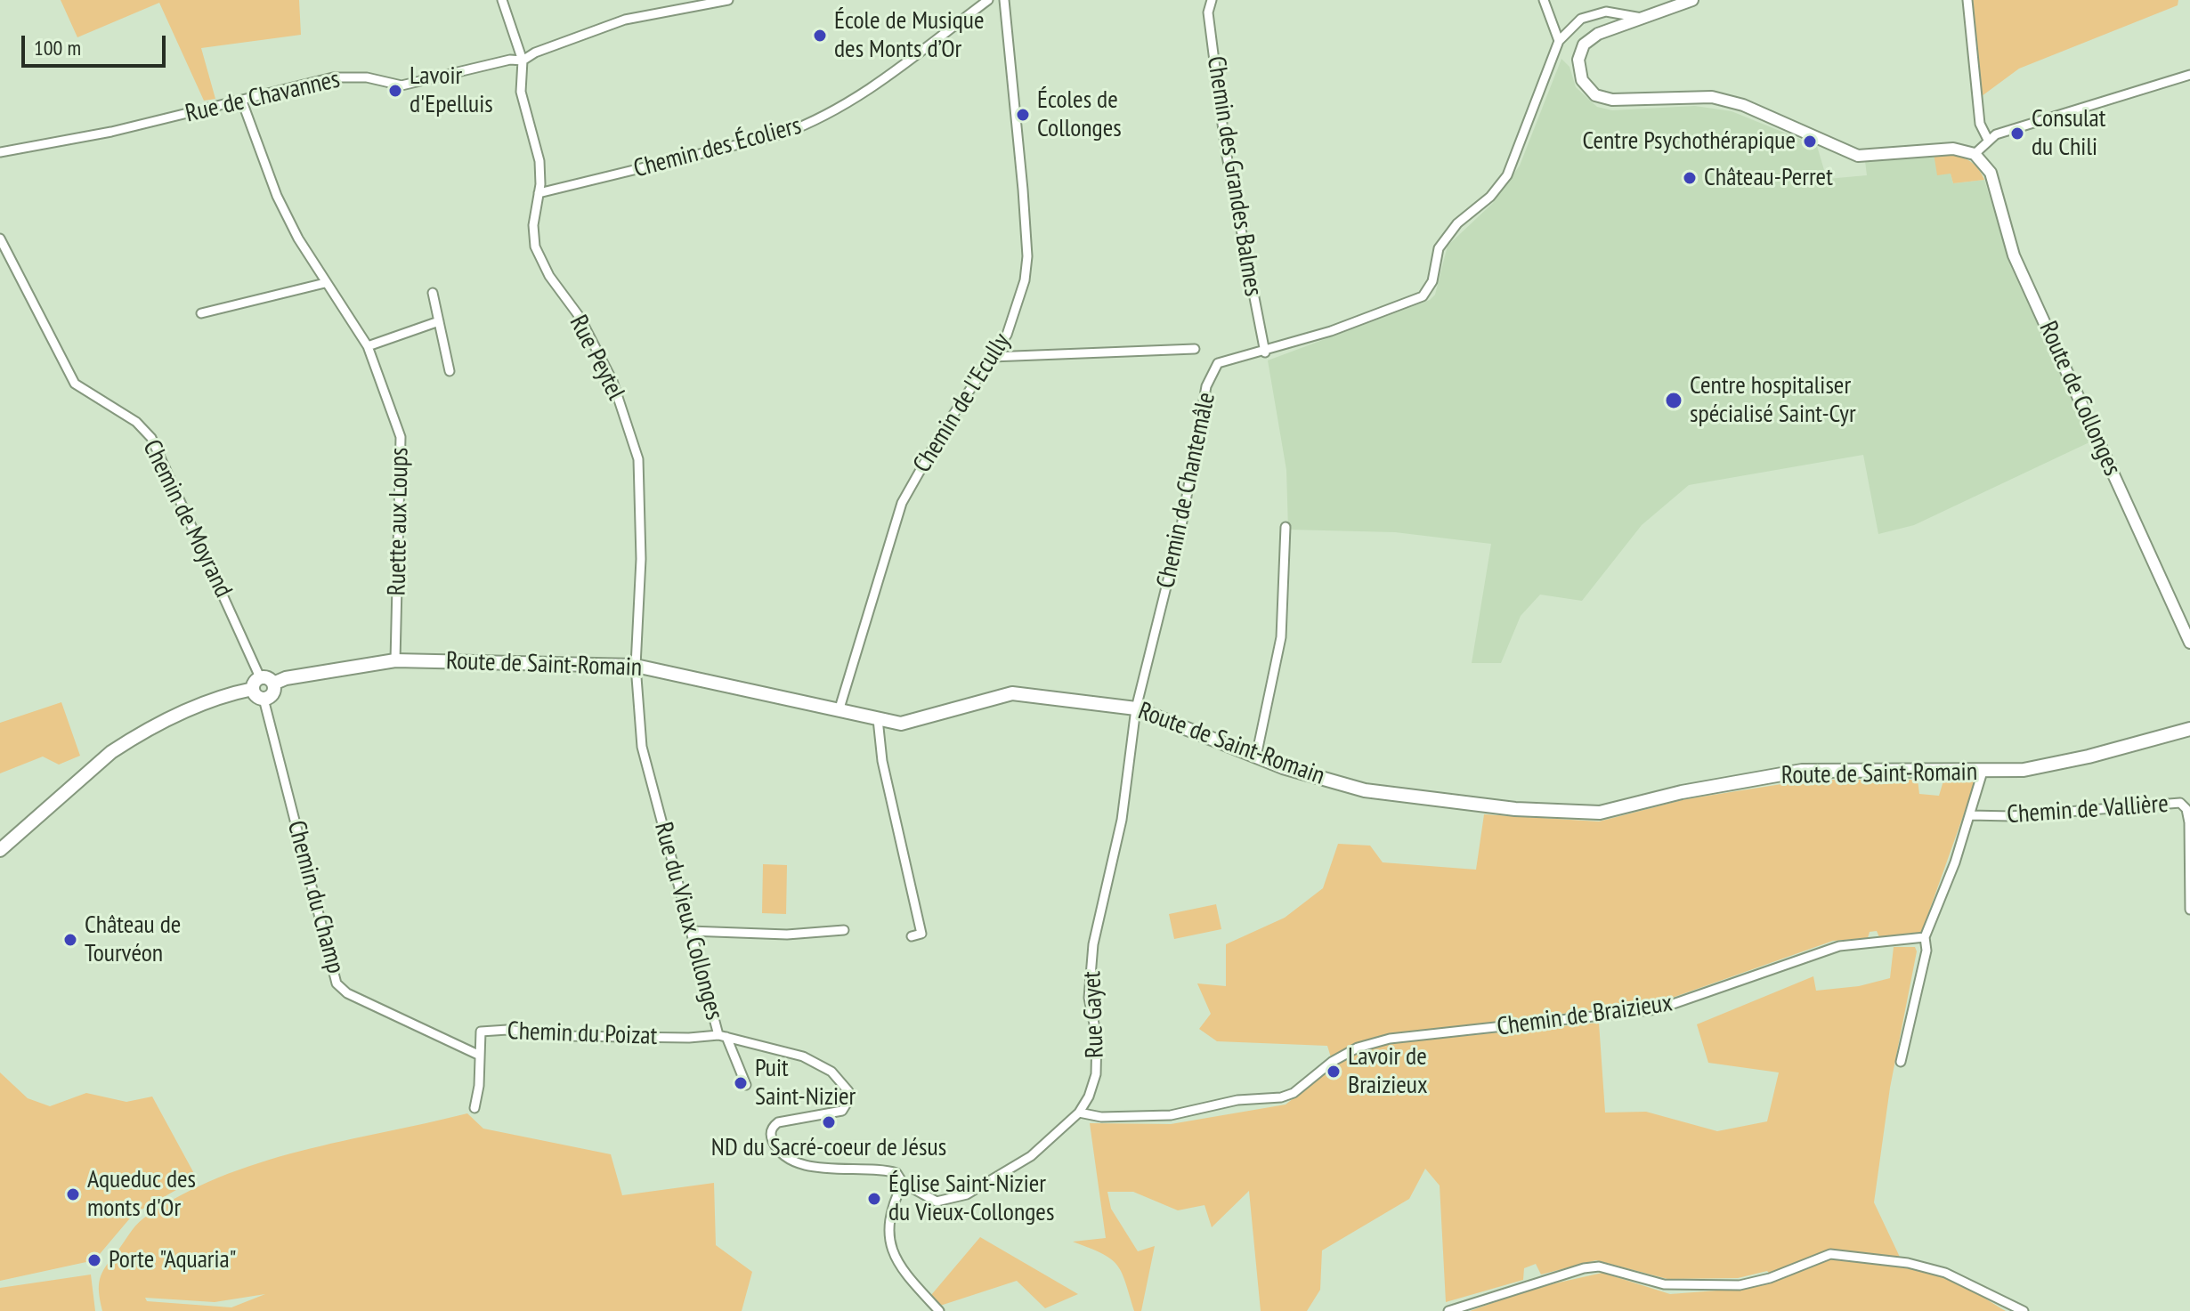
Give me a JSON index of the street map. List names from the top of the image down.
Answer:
{
  "streets": {
    "main road": ["Route de Saint-Romain"],
    "street": [
      "Rue de Chavannes",
      "Chemin des Écoliers",
      "Chemin des Grandes Balmes",
      "Rue Peytel",
      "Route de Collonges",
      "Chemin de l'Ecully",
      "Chemin de Chantemâle",
      "Chemin de Moyrand",
      "Ruette aux Loups",
      "Chemin de Vallière",
      "Chemin du Champ",
      "Rue du Vieux Collonges",
      "Rue Gayet",
      "Chemin de Braizieux",
      "Chemin du Poizat"
    ]
  },
  "crossings": [
    ["Rue de Chavannes", "Rue Peytel"],
    ["Rue de Chavannes", "Ruette aux Loups"],
    ["Chemin des Écoliers", "Rue Peytel"],
    ["Chemin des Grandes Balmes", "Chemin de Chantemâle"],
    ["Rue Peytel", "Route de Saint-Romain"],
    ["Rue Peytel", "Rue du Vieux Collonges"],
    ["Chemin de l'Ecully", "Route de Saint-Romain"],
    ["Chemin de Chantemâle", "Route de Saint-Romain"],
    ["Chemin de Chantemâle", "Rue Gayet"],
    ["Chemin de Moyrand", "Route de Saint-Romain"],
    ["Chemin de Moyrand", "Chemin du Champ"],
    ["Ruette aux Loups", "Route de Saint-Romain"],
    ["Route de Saint-Romain", "Chemin du Champ"],
    ["Route de Saint-Romain", "Rue du Vieux Collonges"],
    ["Route de Saint-Romain", "Rue Gayet"],
    ["Chemin du Champ", "Chemin du Poizat"],
    ["Rue du Vieux Collonges", "Rue Gayet"],
    ["Rue du Vieux Collonges", "Chemin du Poizat"],
    ["Rue Gayet", "Chemin de Braizieux"]
  ],
  "places": [
    "École de Musique des Monts d’Or",
    "Lavoir d'Epelluis",
    "Écoles de Collonges",
    "Consulat du Chili",
    "Centre Psychothérapique",
    "Château-Perret",
    "Centre hospitaliser spécialisé Saint-Cyr",
    "Château de Tourvéon",
    "Lavoir de Braizieux",
    "Puit Saint-Nizier",
    "ND du Sacré-coeur de Jésus",
    "Aqueduc des monts d'Or",
    "Église Saint-Nizier du Vieux-Collonges",
    "Porte \"Aquaria\""
  ],
  "scale_bar": "100 m"
}
